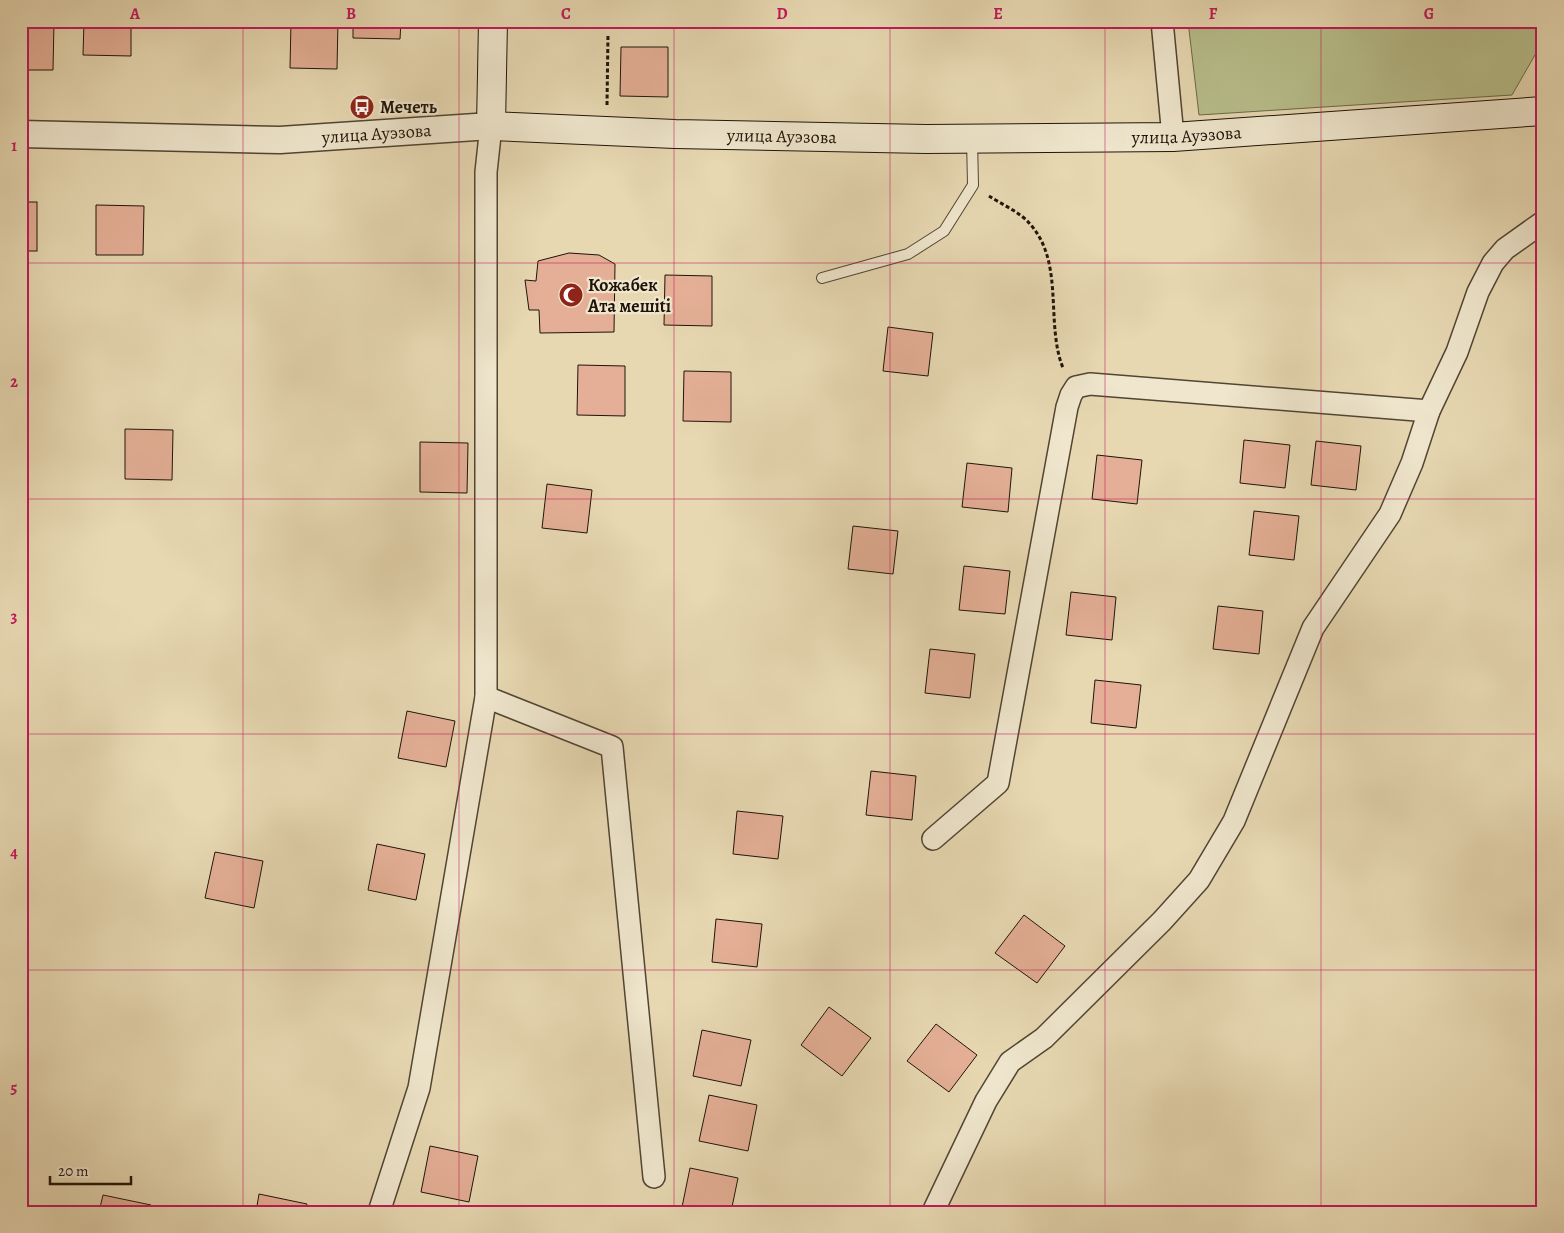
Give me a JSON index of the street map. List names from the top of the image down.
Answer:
{
  "streets": {
    "main road": ["улица Ауэзова"]
  },
  "places": {
    "bus stop": ["Мечеть"],
    "mosque": ["Кожабек Ата мешiti"]
  },
  "scale_bar": "20 m",
  "grid": {
    "columns": [
      "A",
      "B",
      "C",
      "D",
      "E",
      "F",
      "G"
    ],
    "rows": [
      "1",
      "2",
      "3",
      "4",
      "5"
    ]
  }
}
